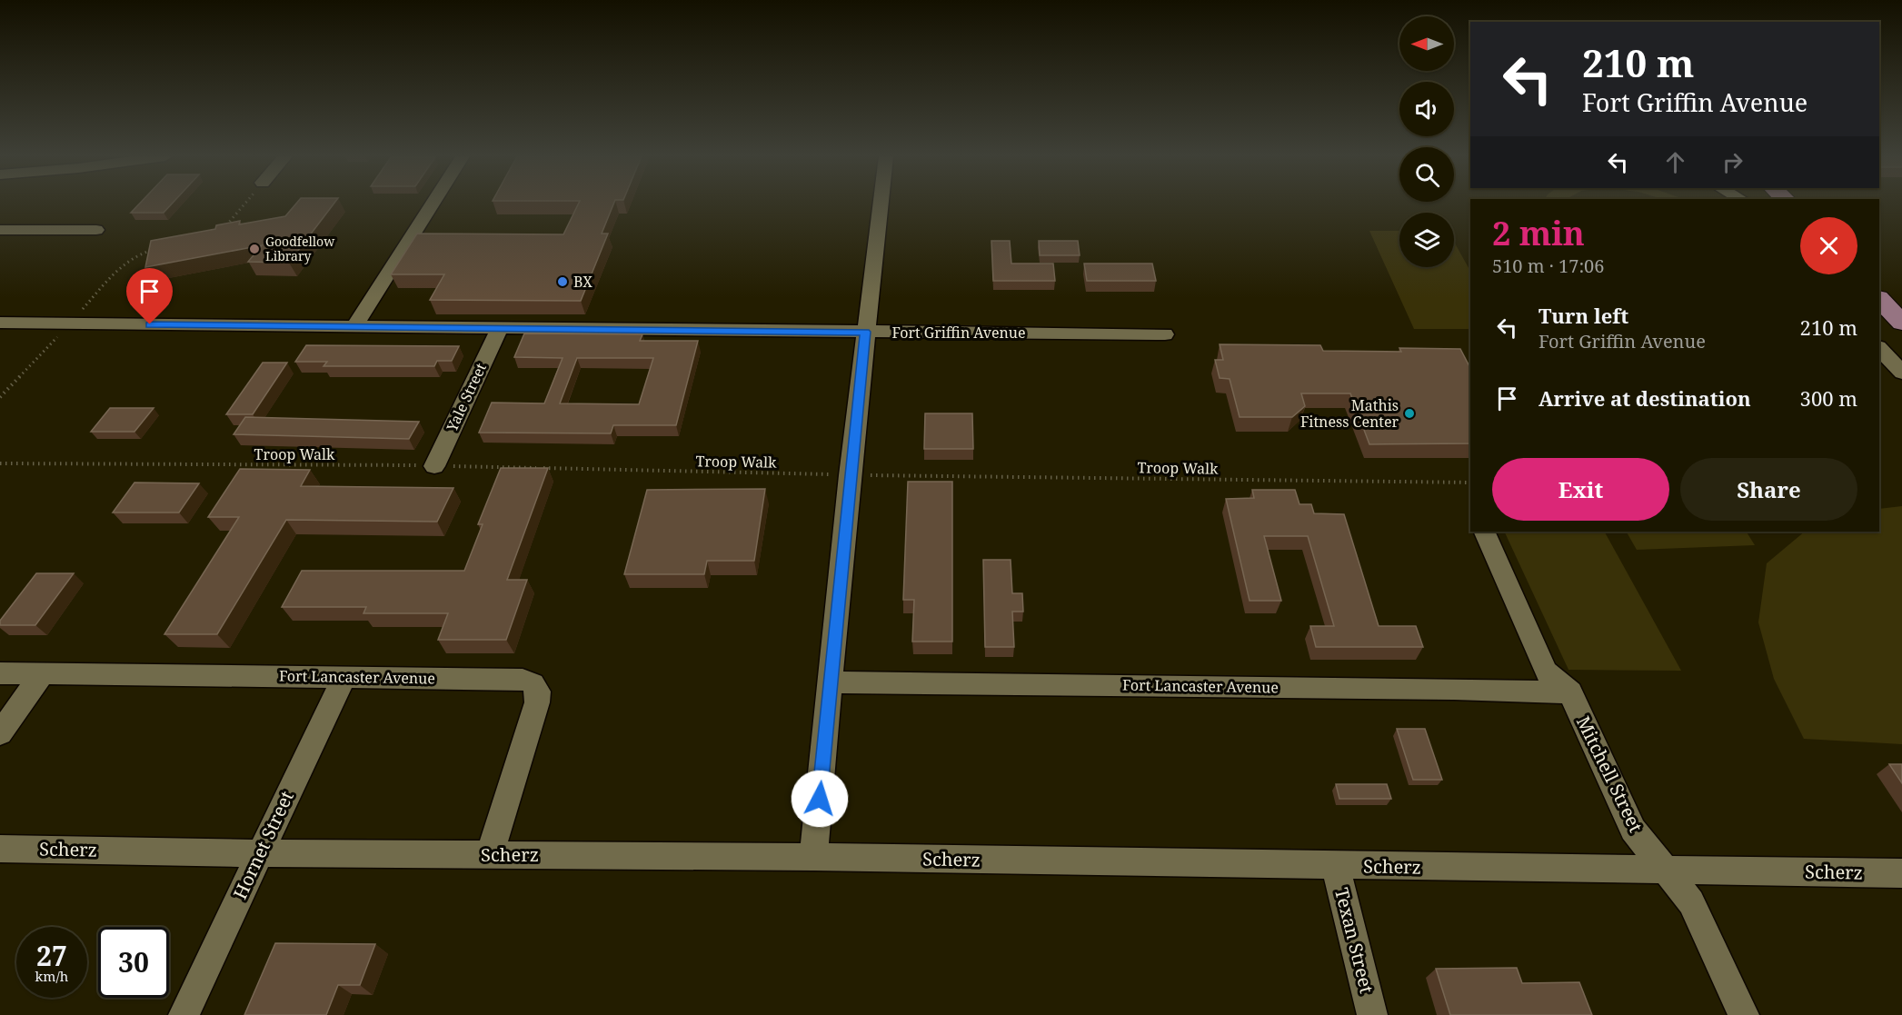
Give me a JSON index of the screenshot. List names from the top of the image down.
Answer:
{
  "streets": {
    "street": [
      "Fort Griffin Avenue",
      "Yale Street",
      "Fort Lancaster Avenue",
      "Mitchell Street",
      "Hornet Street",
      "Scherz",
      "Texan Street"
    ],
    "path": ["Troop Walk"]
  },
  "crossings": [
    ["Fort Griffin Avenue", "Yale Street"],
    ["Yale Street", "Troop Walk"],
    ["Fort Lancaster Avenue", "Mitchell Street"],
    ["Fort Lancaster Avenue", "Hornet Street"],
    ["Fort Lancaster Avenue", "Scherz"],
    ["Mitchell Street", "Scherz"],
    ["Hornet Street", "Scherz"],
    ["Scherz", "Texan Street"]
  ],
  "places": ["Goodfellow Library", "BX", "Mathis Fitness Center"],
  "north": "left",
  "page": {
    "turn": ["210 m", "Fort Griffin Avenue"],
    "heading": ["2 min", "510 m · 17:06"],
    "list": [
      {
        "name": "Turn left",
        "note": "Fort Griffin Avenue",
        "value": "210 m"
      },
      {
        "name": "Arrive at destination",
        "value": "300 m"
      }
    ],
    "buttons": ["Exit", "Share"],
    "speed": "27 km/h",
    "limit": "30"
  }
}
